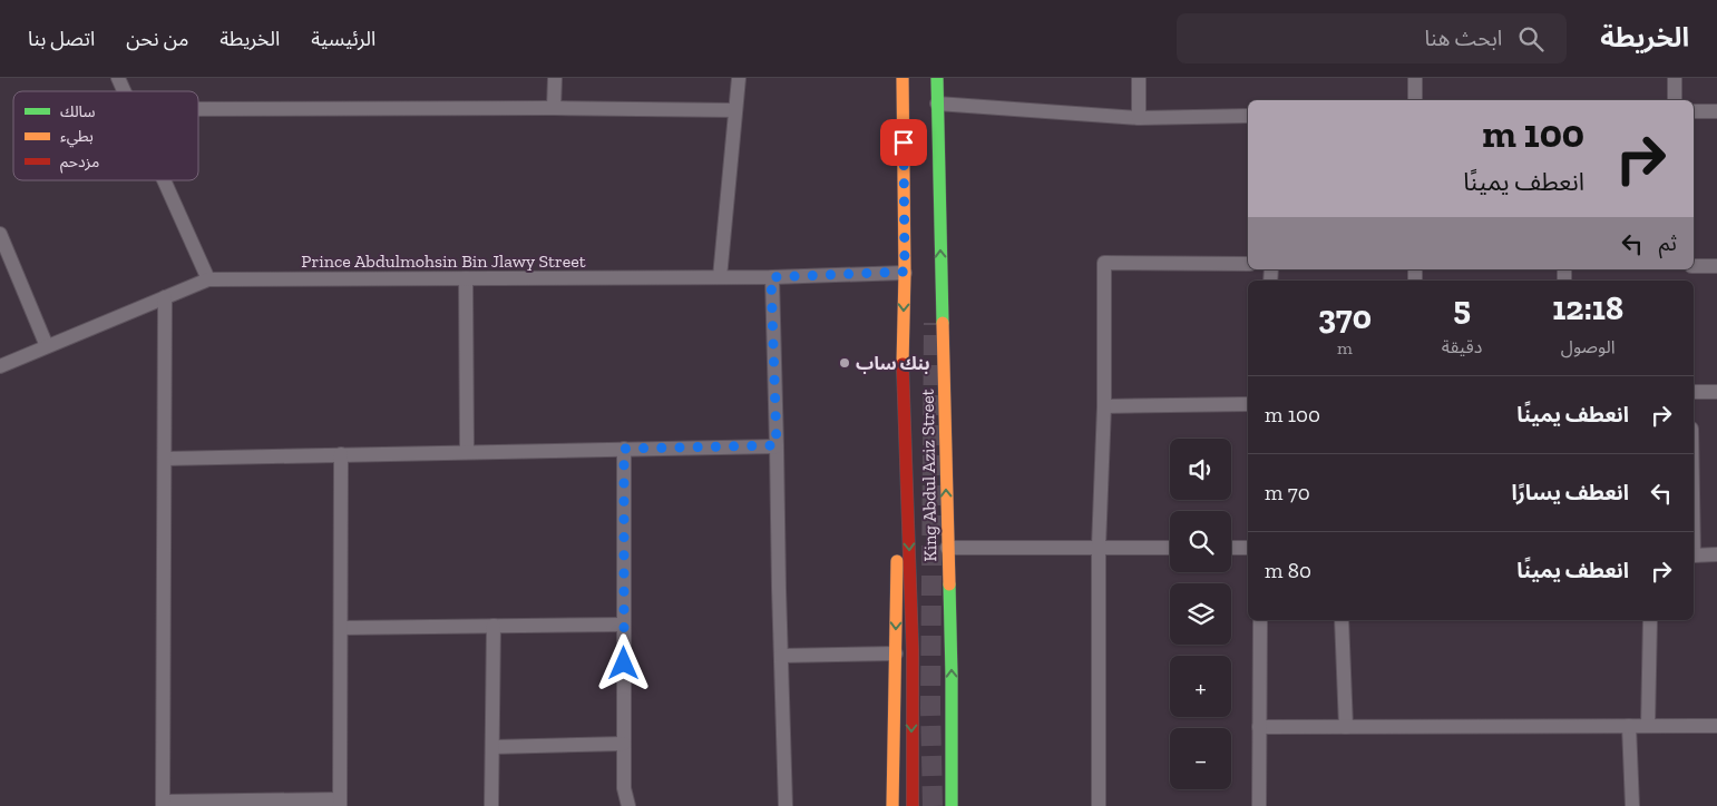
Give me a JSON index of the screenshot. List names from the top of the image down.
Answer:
{
  "streets": {
    "street": ["Prince Abdulmohsin Bin Jlawy Street", "King Abdul Aziz Street"]
  },
  "crossings": [
    ["Prince Abdulmohsin Bin Jlawy Street", "King Abdul Aziz Street"]
  ],
  "places": ["بنك ساب"],
  "legend": ["سالك", "بطيء", "مزدحم"],
  "page": {
    "header": "الخريطة",
    "search": "ابحث هنا",
    "nav": [
      "الرئيسية",
      "الخريطة",
      "من نحن",
      "اتصل بنا"
    ],
    "turn": ["100 m", "انعطف يمينًا"],
    "then": "ثم",
    "eta": [
      "12:18",
      "الوصول",
      "5",
      "دقيقة",
      "370",
      "m"
    ],
    "list": [
      {
        "name": "انعطف يمينًا",
        "value": "100 m"
      },
      {
        "name": "انعطف يسارًا",
        "value": "70 m"
      },
      {
        "name": "انعطف يمينًا",
        "value": "80 m"
      }
    ],
    "map_buttons": ["+", "−"]
  }
}
